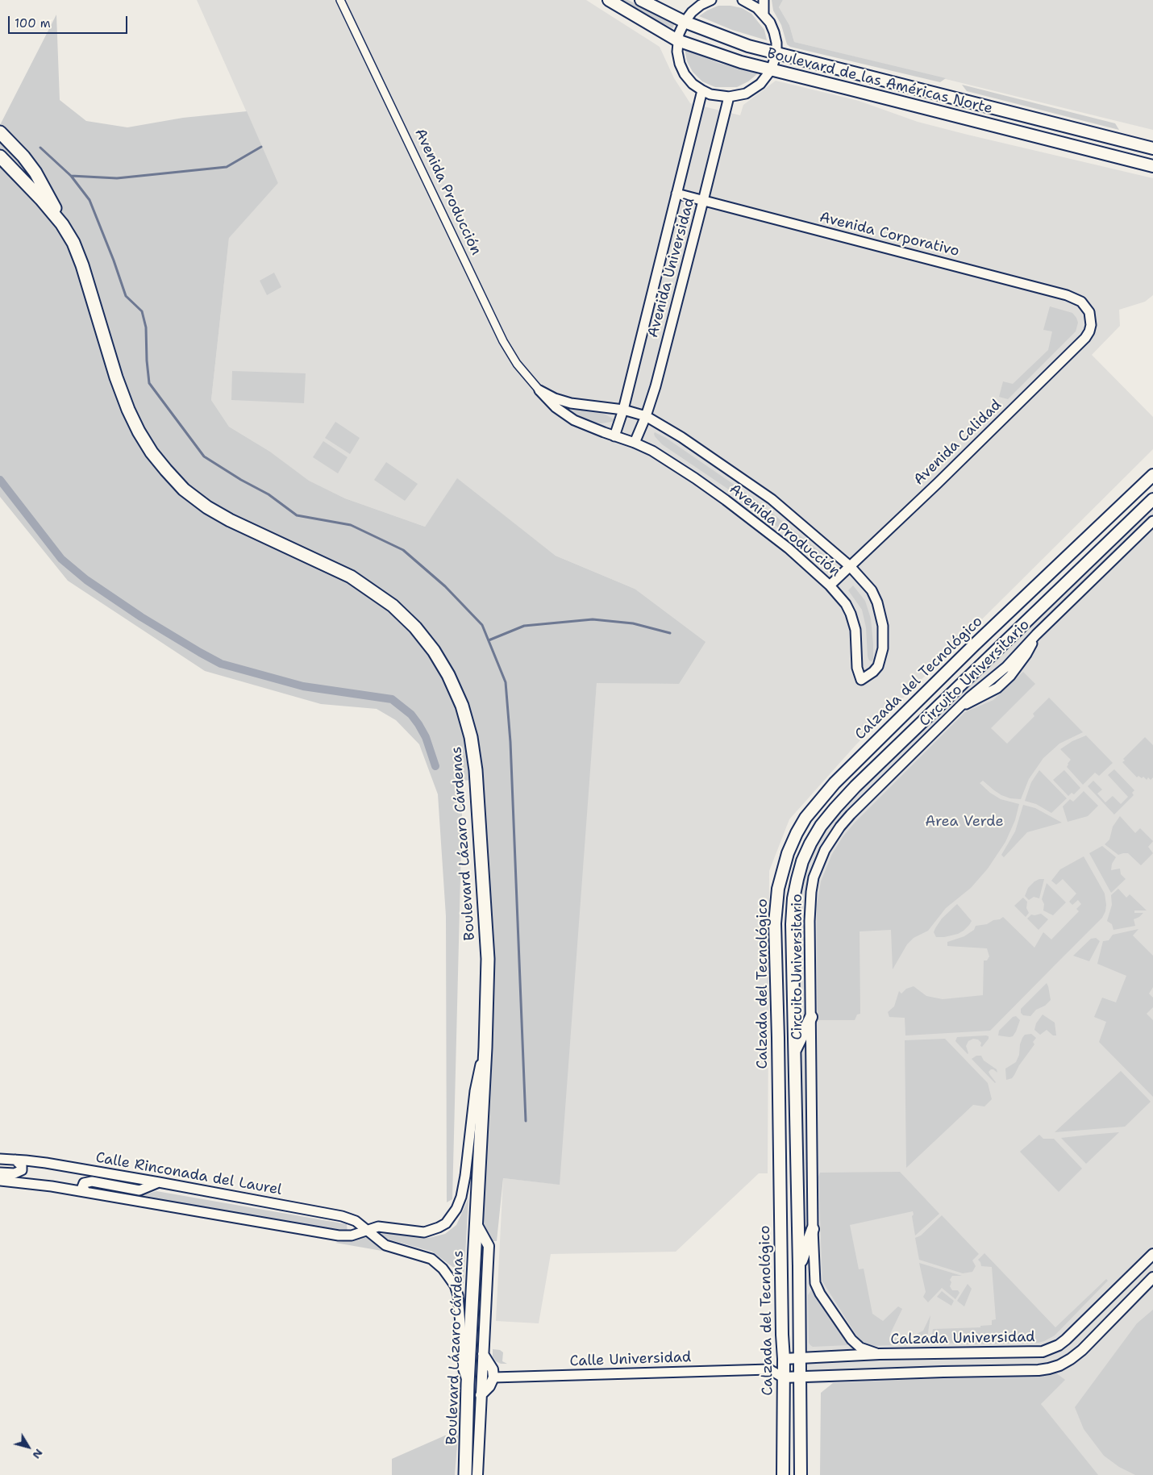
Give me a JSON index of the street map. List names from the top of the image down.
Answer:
{
  "streets": {
    "highway": ["Boulevard Lázaro Cárdenas"],
    "main road": ["Boulevard de las Américas Norte", "Calzada del Tecnológico", "Calzada Universidad"],
    "street": [
      "Avenida Producción",
      "Avenida Corporativo",
      "Avenida Universidad",
      "Avenida Calidad",
      "Circuito Universitario",
      "Calle Rinconada del Laurel",
      "Calle Universidad"
    ]
  },
  "crossings": [
    ["Avenida Producción", "Avenida Universidad"],
    ["Avenida Producción", "Avenida Calidad"],
    ["Avenida Corporativo", "Avenida Universidad"],
    ["Avenida Corporativo", "Avenida Calidad"],
    ["Circuito Universitario", "Calzada Universidad"],
    ["Calzada del Tecnológico", "Calzada Universidad"],
    ["Boulevard Lázaro Cárdenas", "Calle Rinconada del Laurel"]
  ],
  "parks": ["Area Verde"],
  "scale_bar": "100 m",
  "north": "bottom right"
}
